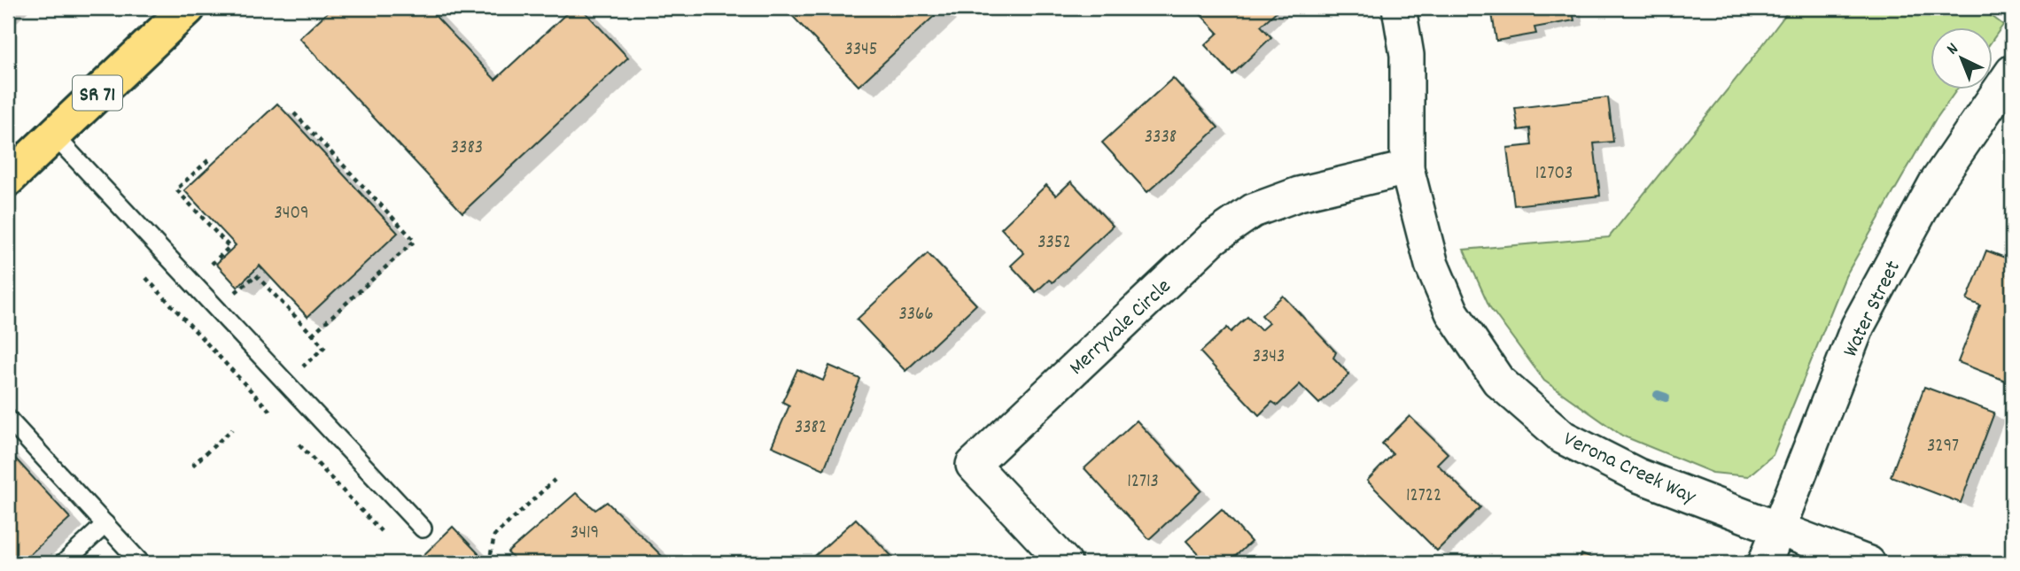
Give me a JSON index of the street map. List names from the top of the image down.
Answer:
{
  "streets": {
    "main road": ["SR 71"],
    "street": ["Water Street", "Merryvale Circle", "Verona Creek Way"]
  },
  "crossings": [
    ["Water Street", "Verona Creek Way"],
    ["Merryvale Circle", "Verona Creek Way"]
  ],
  "house_numbers": [
    "3345",
    "3338",
    "3383",
    "12703",
    "3409",
    "3352",
    "3366",
    "3343",
    "3382",
    "3297",
    "12713",
    "12722",
    "3419"
  ],
  "north": "top left"
}
